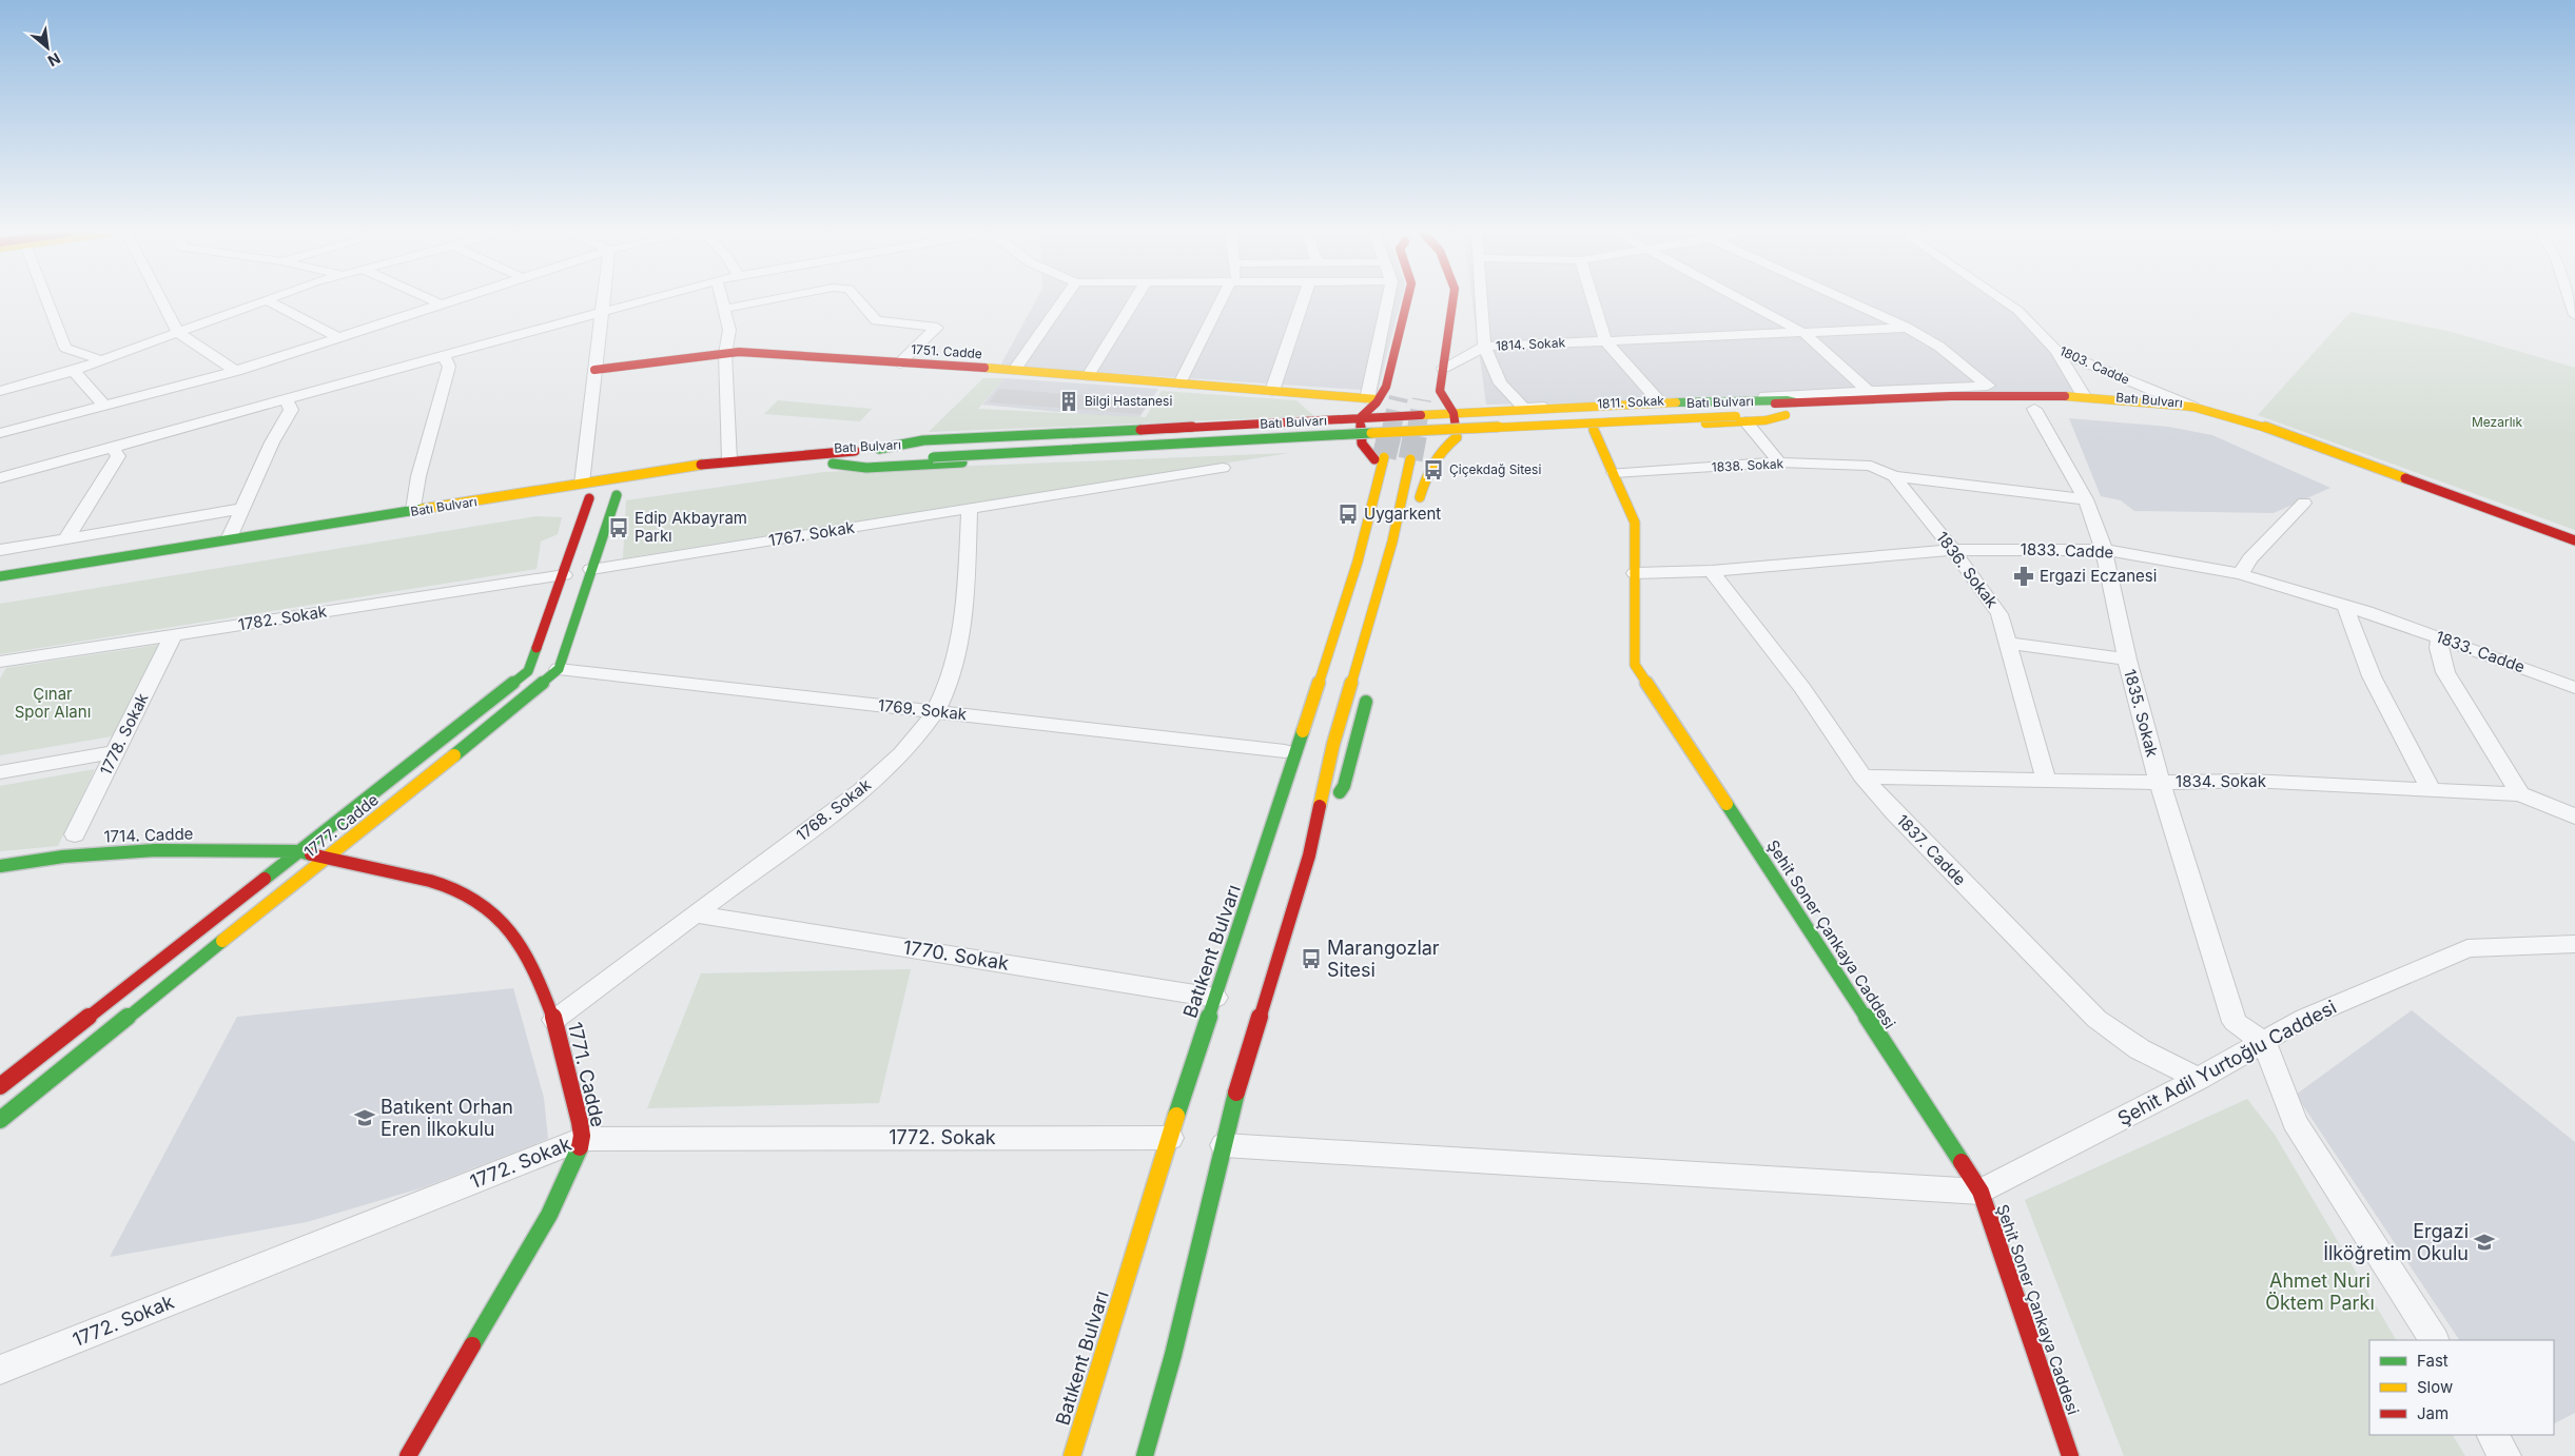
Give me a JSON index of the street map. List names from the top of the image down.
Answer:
{
  "streets": {
    "main road": [
      "1751. Cadde",
      "Batı Bulvarı",
      "1777. Cadde",
      "1714. Cadde",
      "Şehit Soner Çankaya Caddesi",
      "Batıkent Bulvarı",
      "1771. Cadde"
    ],
    "street": [
      "1814. Sokak",
      "1803. Cadde",
      "1811. Sokak",
      "1838. Sokak",
      "1767. Sokak",
      "1833. Cadde",
      "1836. Sokak",
      "1782. Sokak",
      "1769. Sokak",
      "1835. Sokak",
      "1778. Sokak",
      "1834. Sokak",
      "1768. Sokak",
      "1837. Cadde",
      "1770. Sokak",
      "Şehit Adil Yurtoğlu Caddesi",
      "1772. Sokak"
    ]
  },
  "crossings": [
    ["1814. Sokak", "1811. Sokak"],
    ["1803. Cadde", "Batı Bulvarı"],
    ["1838. Sokak", "1836. Sokak"],
    ["1838. Sokak", "1835. Sokak"],
    ["1838. Sokak", "Şehit Soner Çankaya Caddesi"],
    ["1767. Sokak", "1768. Sokak"],
    ["1767. Sokak", "1777. Cadde"],
    ["1833. Cadde", "1836. Sokak"],
    ["1833. Cadde", "1835. Sokak"],
    ["1833. Cadde", "1837. Cadde"],
    ["1833. Cadde", "Şehit Soner Çankaya Caddesi"],
    ["1836. Sokak", "1834. Sokak"],
    ["1782. Sokak", "1778. Sokak"],
    ["1782. Sokak", "1777. Cadde"],
    ["1769. Sokak", "1768. Sokak"],
    ["1769. Sokak", "1777. Cadde"],
    ["1835. Sokak", "1834. Sokak"],
    ["1835. Sokak", "Şehit Adil Yurtoğlu Caddesi"],
    ["1834. Sokak", "1837. Cadde"],
    ["1768. Sokak", "1770. Sokak"],
    ["1768. Sokak", "1771. Cadde"],
    ["1777. Cadde", "1714. Cadde"],
    ["1777. Cadde", "1771. Cadde"],
    ["1714. Cadde", "1771. Cadde"],
    ["1837. Cadde", "Şehit Adil Yurtoğlu Caddesi"],
    ["Şehit Soner Çankaya Caddesi", "Şehit Adil Yurtoğlu Caddesi"],
    ["Batıkent Bulvarı", "1770. Sokak"],
    ["Batıkent Bulvarı", "1772. Sokak"],
    ["1771. Cadde", "1772. Sokak"]
  ],
  "parks": ["Mezarlık", "Çınar Spor Alanı", "Ahmet Nuri Öktem Parkı"],
  "places": {
    "building": ["Bilgi Hastanesi"],
    "bus stop": [
      "Çiçekdağ Sitesi",
      "Uygarkent",
      "Edip Akbayram Parkı",
      "Marangozlar Sitesi"
    ],
    "pharmacy": ["Ergazi Eczanesi"],
    "school or university": ["Batıkent Orhan Eren İlkokulu", "Ergazi İlköğretim Okulu"]
  },
  "legend": ["Fast", "Slow", "Jam"],
  "north": "bottom right"
}
